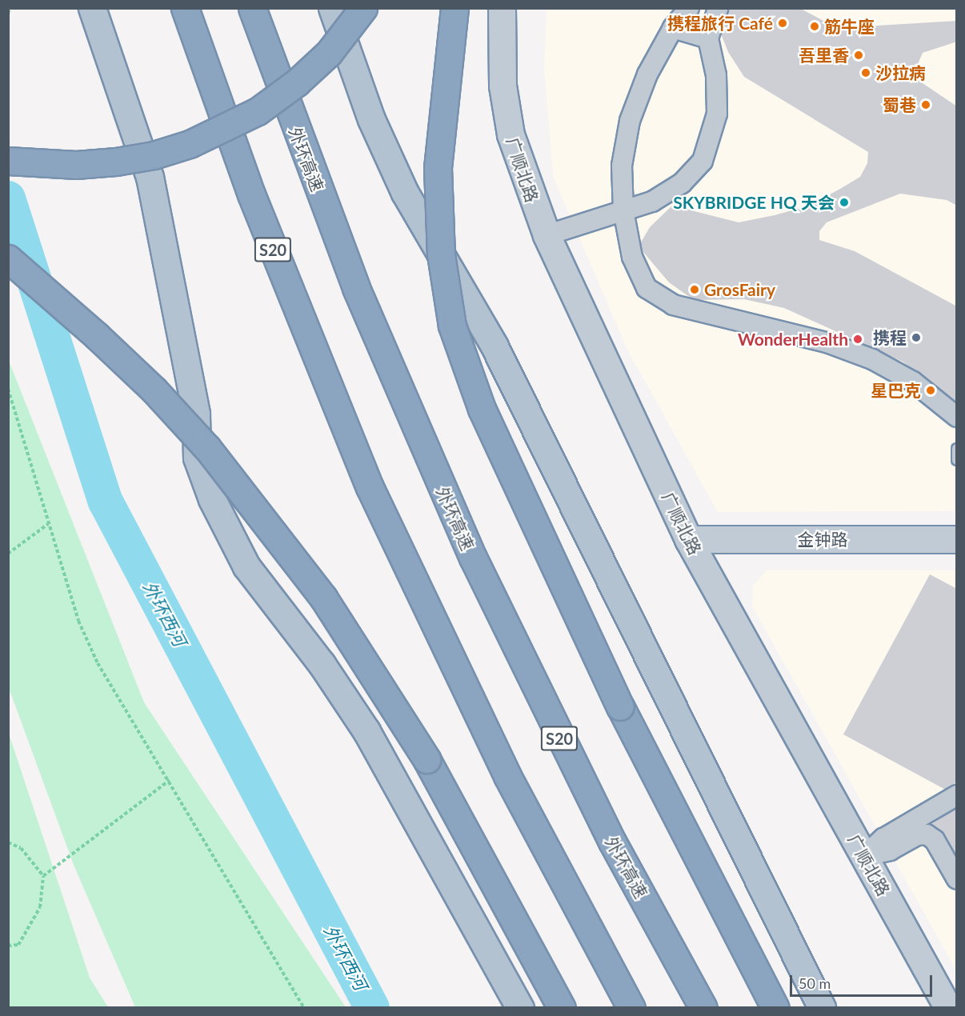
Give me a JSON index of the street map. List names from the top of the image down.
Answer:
{
  "streets": {
    "highway": ["外环高速", "S20"],
    "street": ["广顺北路", "金钟路"]
  },
  "crossings": [
    ["广顺北路", "金钟路"]
  ],
  "water": ["外环西河"],
  "places": [
    "携程旅行 Café",
    "筋牛座",
    "吾里香",
    "沙拉病",
    "蜀巷",
    "SKYBRIDGE HQ 天会",
    "GrosFairy",
    "携程",
    "WonderHealth",
    "星巴克"
  ],
  "scale_bar": "50 m"
}
